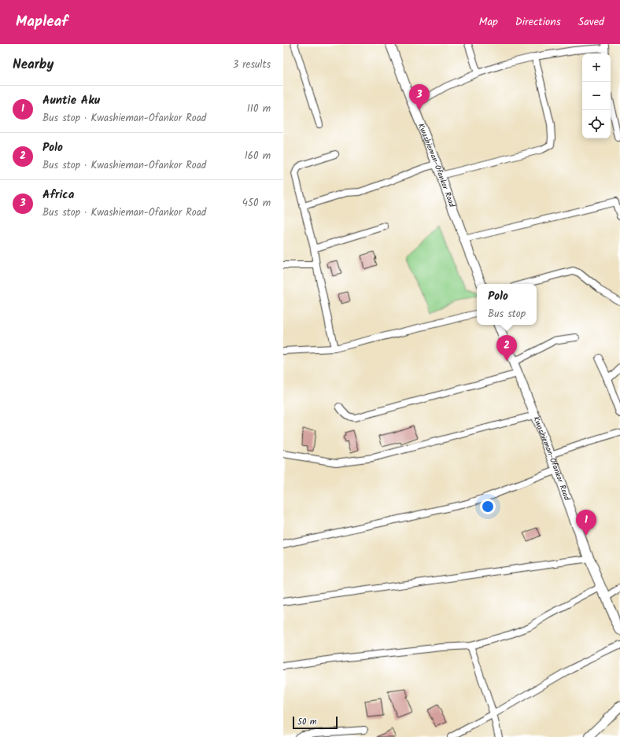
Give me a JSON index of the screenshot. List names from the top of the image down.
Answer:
{
  "streets": {
    "main road": ["Kwashieman-Ofankor Road"]
  },
  "scale_bar": "50 m",
  "page": {
    "header": "Mapleaf",
    "nav": ["Map", "Directions", "Saved"],
    "heading": ["Nearby", "3 results"],
    "map_buttons": ["+", "−"],
    "pins": ["3", "2", "1"],
    "list": [
      {
        "mark": "1",
        "name": "Auntie Aku",
        "note": "Bus stop · Kwashieman-Ofankor Road",
        "value": "110 m"
      },
      {
        "mark": "2",
        "name": "Polo",
        "note": "Bus stop · Kwashieman-Ofankor Road",
        "value": "160 m"
      },
      {
        "mark": "3",
        "name": "Africa",
        "note": "Bus stop · Kwashieman-Ofankor Road",
        "value": "450 m"
      }
    ],
    "popup": ["Polo", "Bus stop"],
    "scale": "50 m"
  }
}
